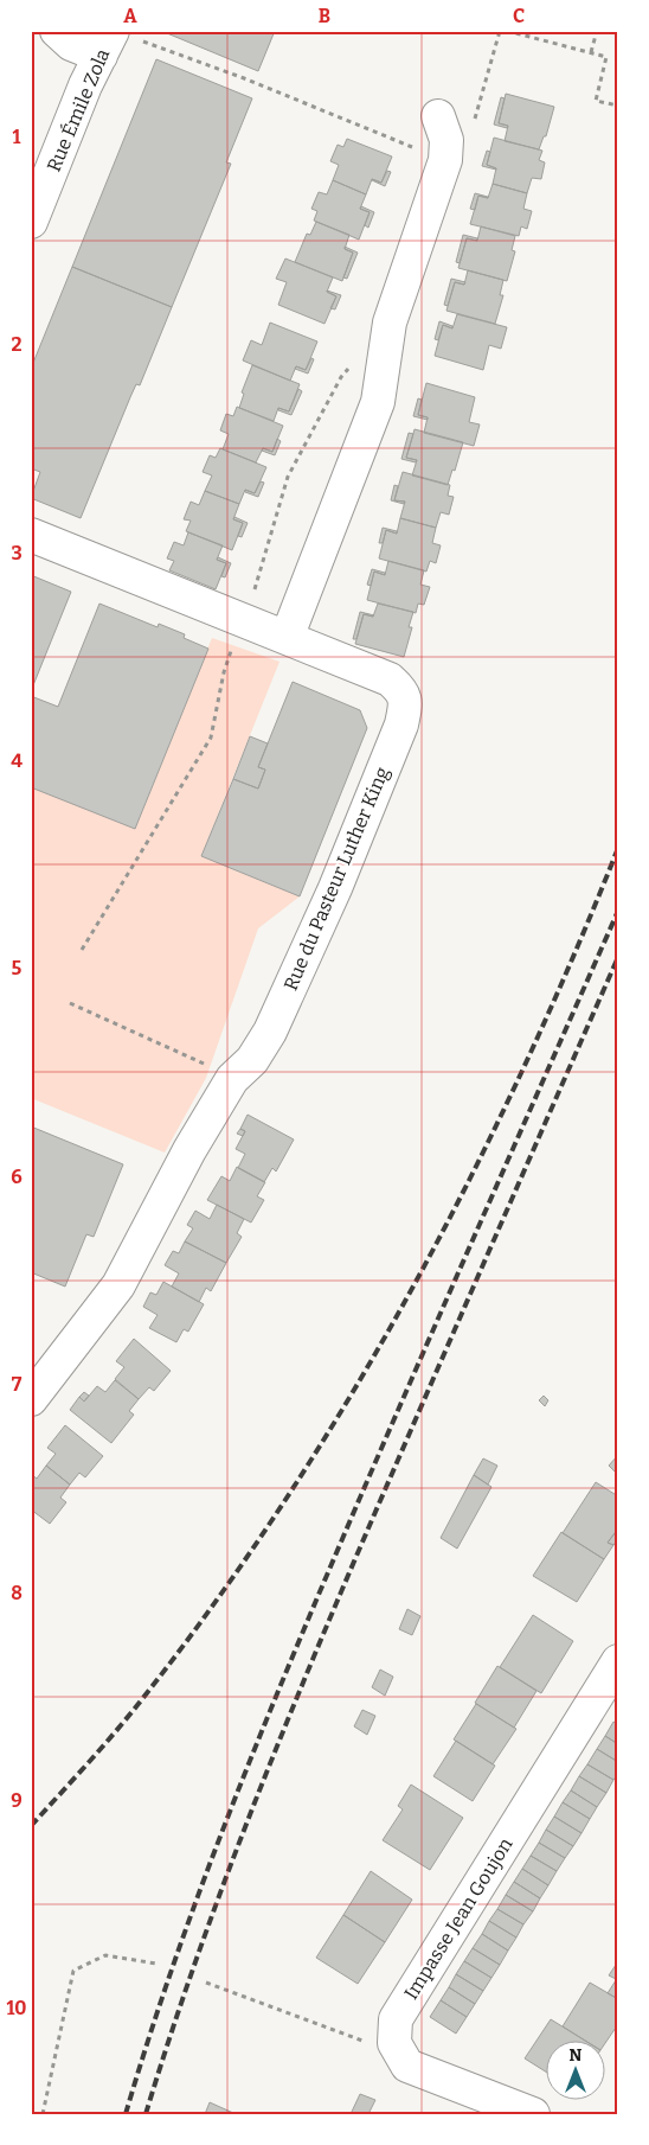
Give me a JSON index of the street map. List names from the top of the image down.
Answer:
{
  "streets": {
    "street": ["Rue Émile Zola", "Rue du Pasteur Luther King", "Impasse Jean Goujon"]
  },
  "north": "top",
  "grid": {
    "columns": ["A", "B", "C"],
    "rows": [
      "1",
      "2",
      "3",
      "4",
      "5",
      "6",
      "7",
      "8",
      "9",
      "10"
    ]
  }
}
